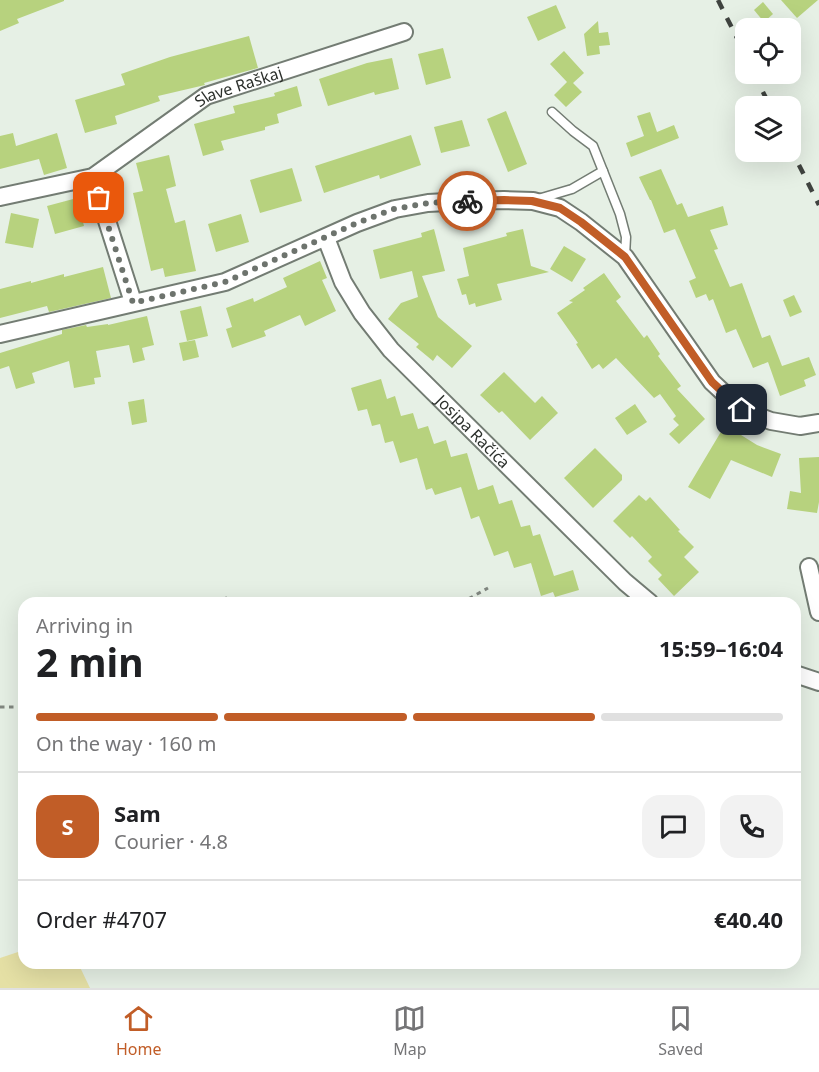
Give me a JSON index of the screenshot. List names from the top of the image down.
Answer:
{
  "streets": {
    "street": ["Slave Raškaj", "Josipa Račića"]
  },
  "page": {
    "heading": ["2 min", "Arriving in", "15:59–16:04"],
    "panel": [
      "Sam",
      "Courier · 4.8",
      "Order #4707",
      "€40.40"
    ],
    "bar": "On the way · 160 m",
    "round": "S",
    "tabs": ["Home", "Map", "Saved"]
  }
}
